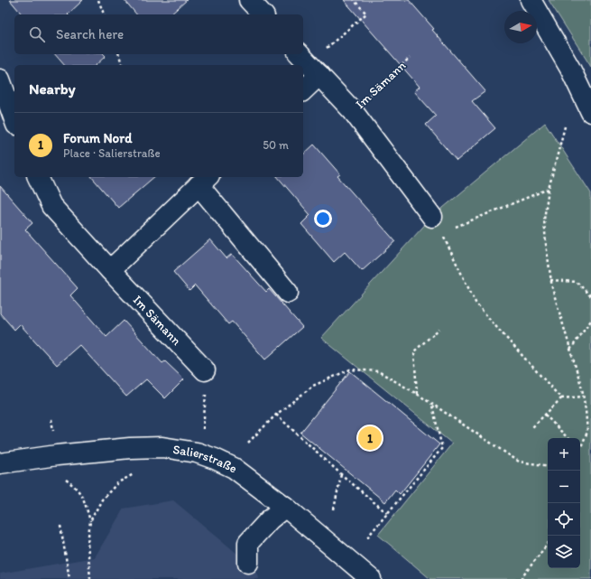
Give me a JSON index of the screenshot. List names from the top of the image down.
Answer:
{
  "streets": {
    "street": ["Im Sämann", "Salierstraße"]
  },
  "north": "right",
  "page": {
    "search": "Search here",
    "heading": "Nearby",
    "list": [
      {
        "mark": "1",
        "name": "Forum Nord",
        "note": "Place · Salierstraße",
        "value": "50 m"
      }
    ],
    "pins": "1",
    "map_buttons": ["+", "−"]
  }
}
